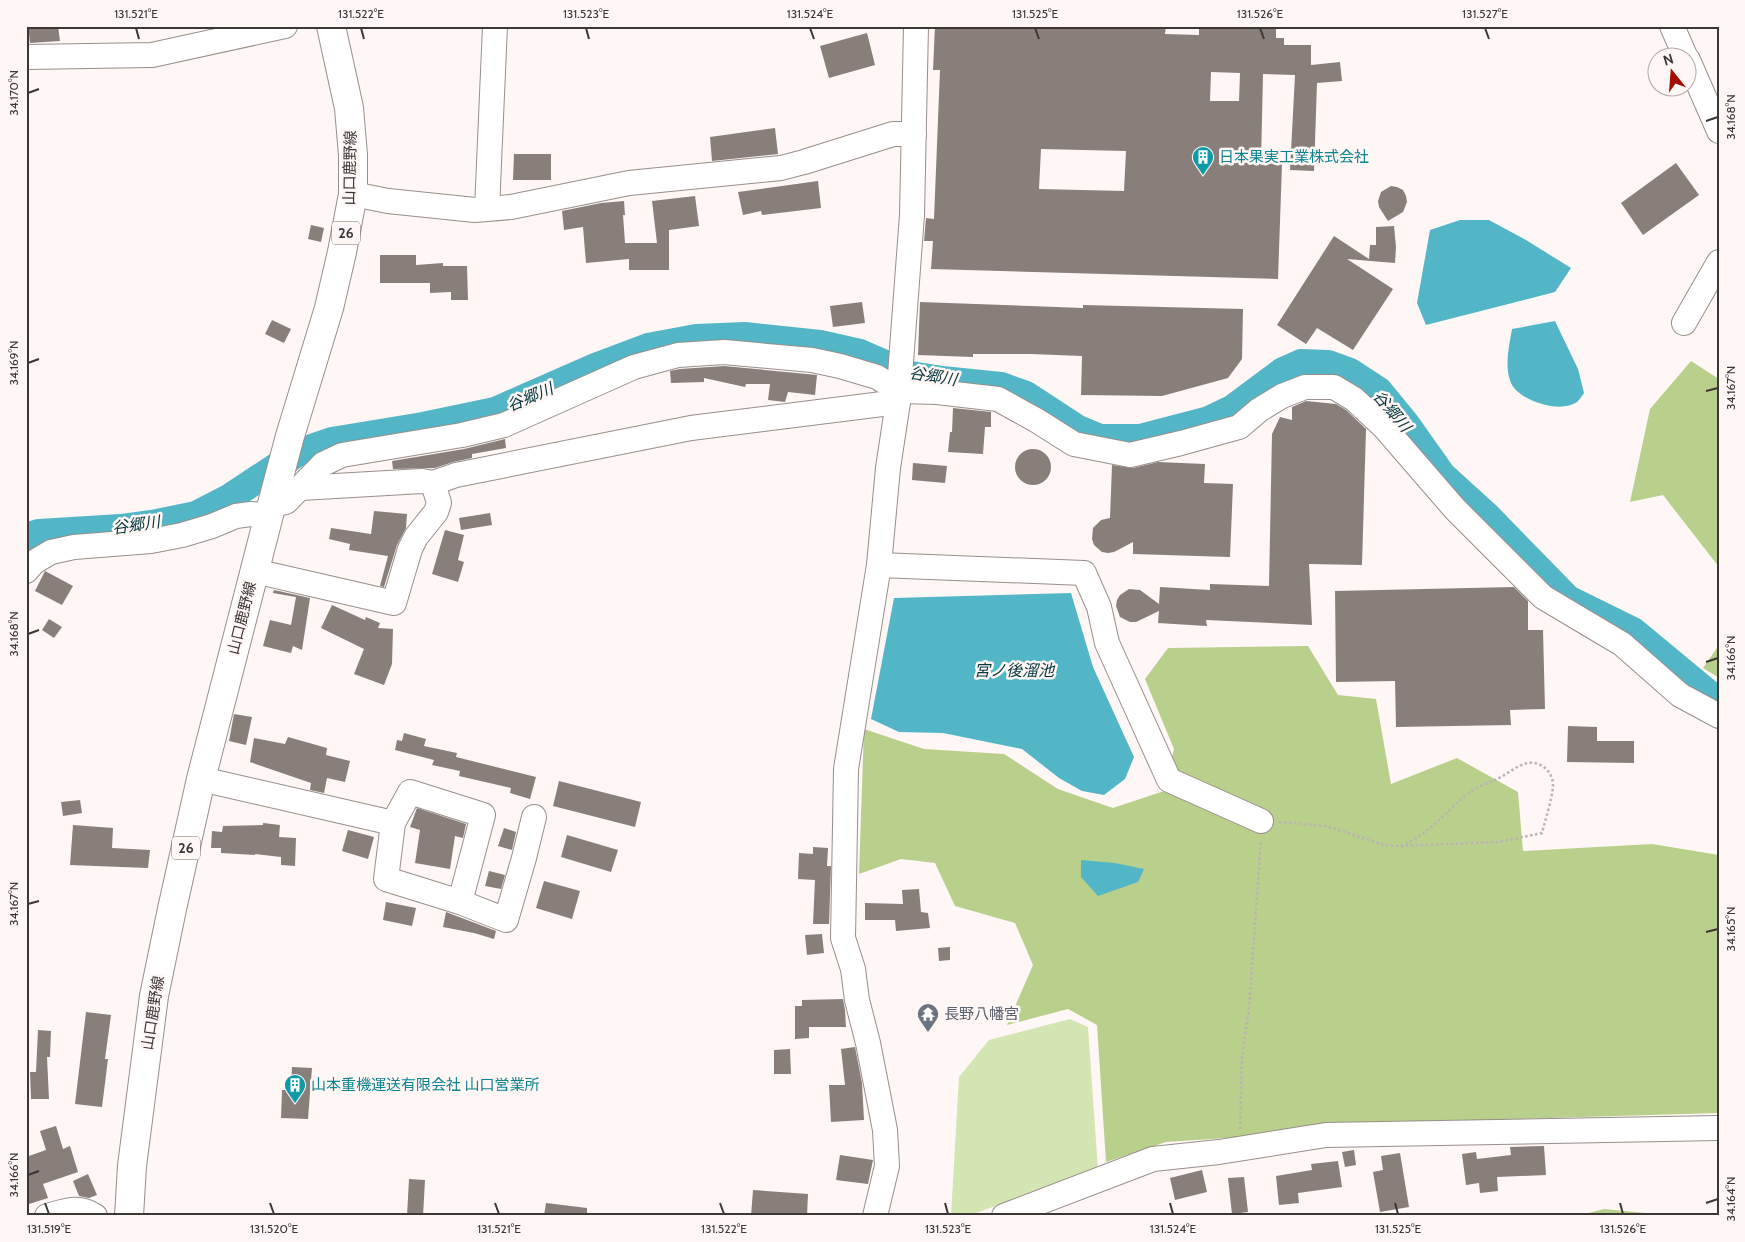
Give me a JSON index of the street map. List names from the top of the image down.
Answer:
{
  "streets": {
    "main road": ["山口鹿野線", "26"]
  },
  "water": ["谷郷川", "宮ノ後溜池"],
  "places": {
    "building": ["日本果実工業株式会社", "山本重機運送有限会社 山口営業所"],
    "temple": ["長野八幡宮"]
  },
  "north": "top",
  "coordinates": [
    "131.521°E",
    "131.522°E",
    "131.523°E",
    "131.524°E",
    "131.525°E",
    "131.526°E",
    "131.527°E",
    "34.170°N",
    "34.168°N",
    "34.169°N",
    "34.167°N",
    "34.166°N",
    "34.165°N",
    "34.164°N",
    "131.519°E",
    "131.520°E"
  ]
}
